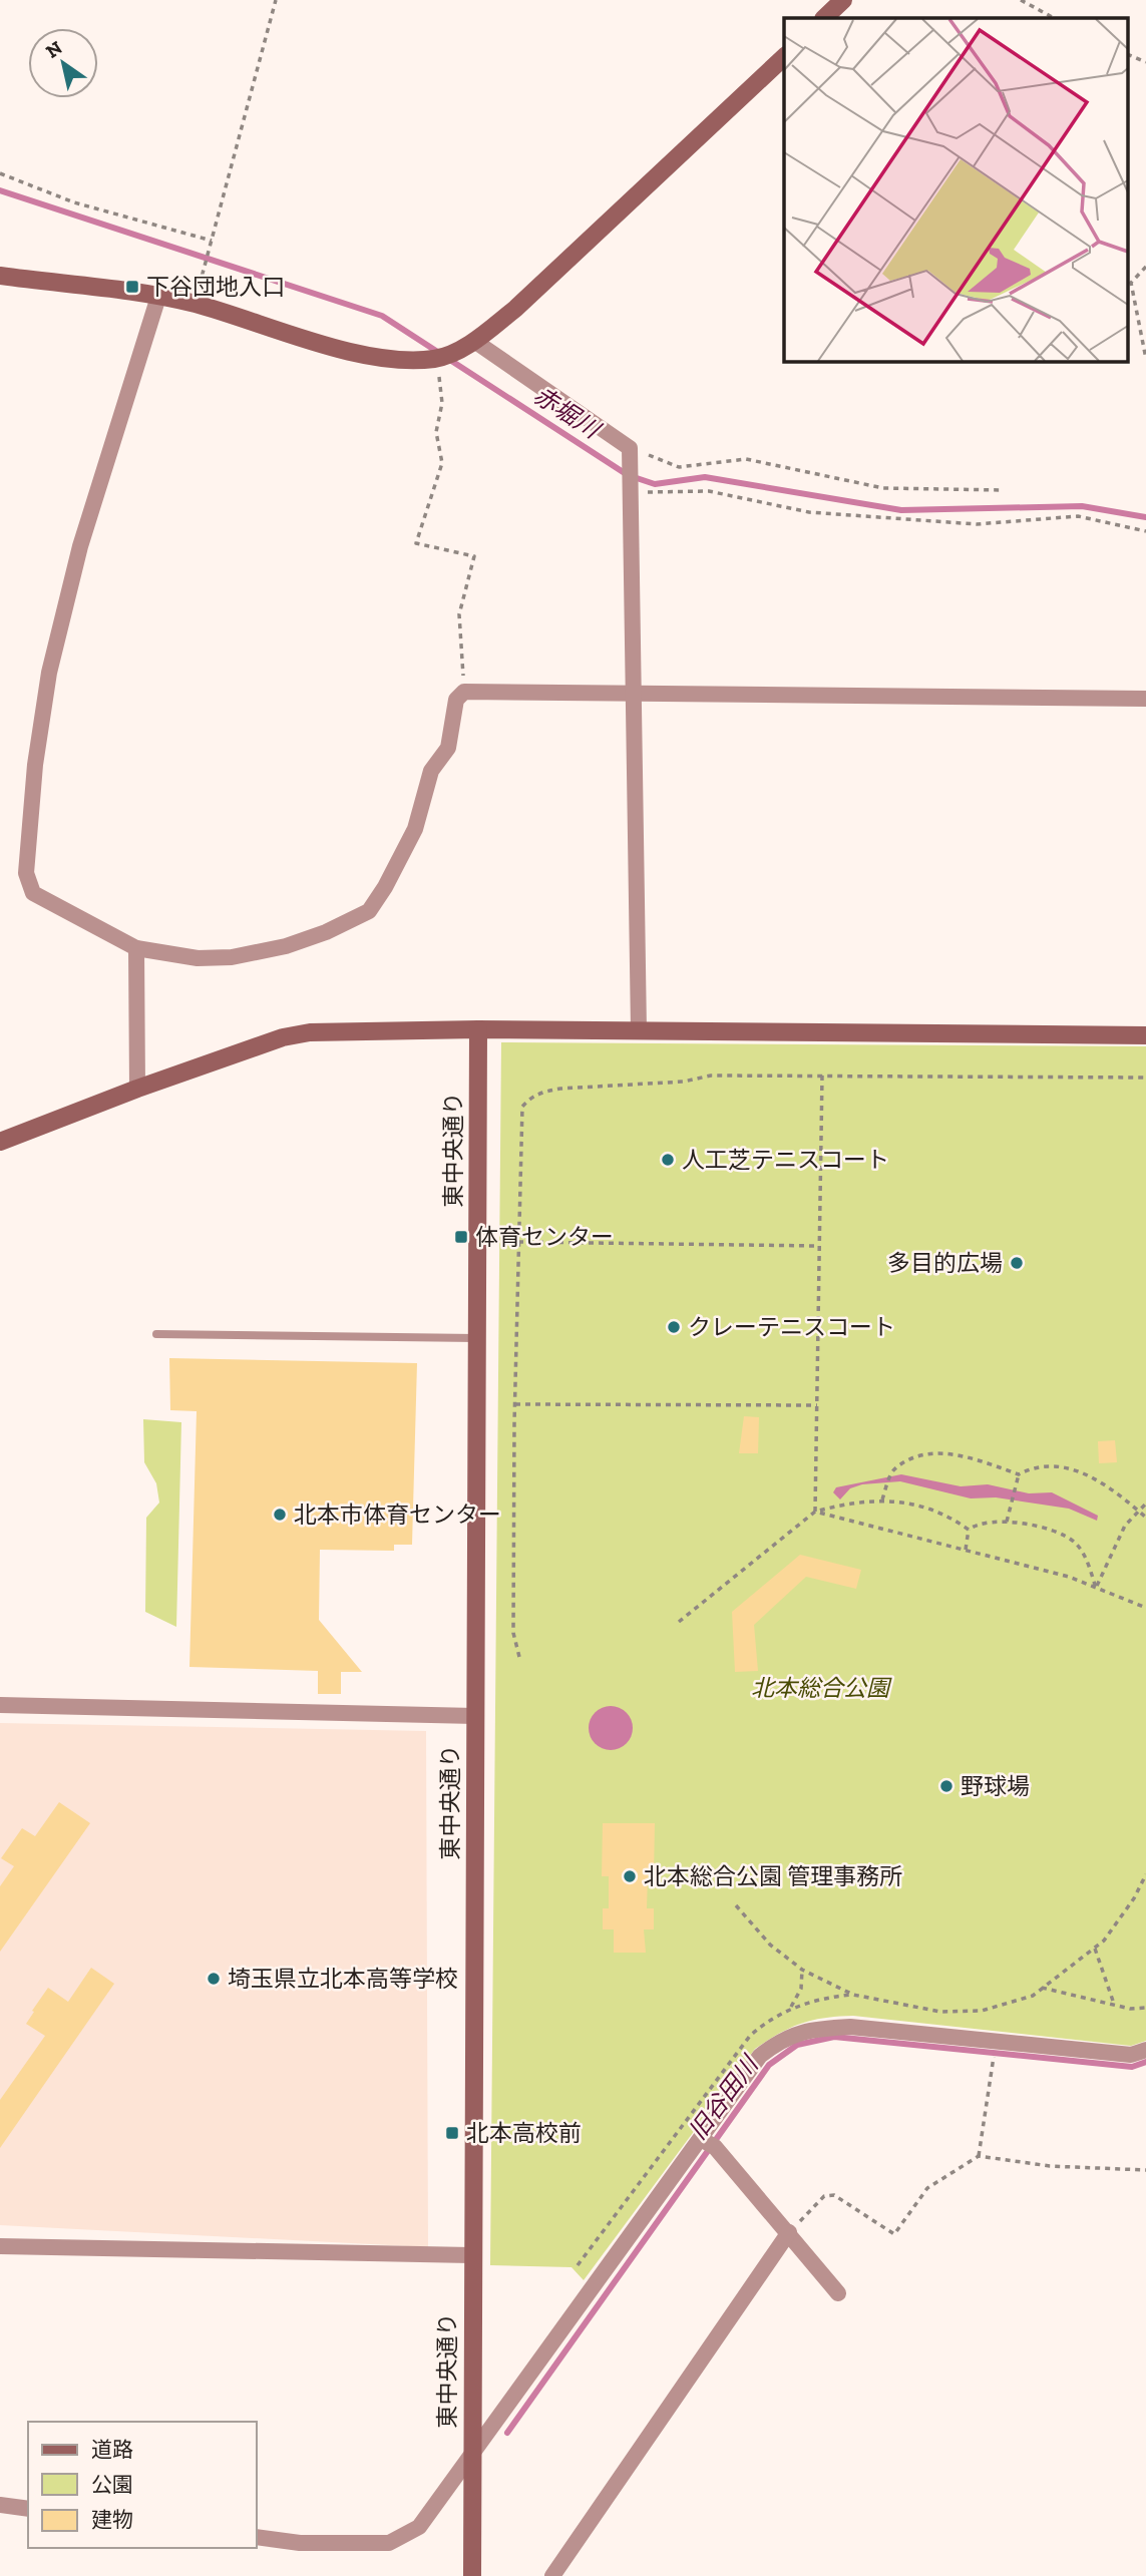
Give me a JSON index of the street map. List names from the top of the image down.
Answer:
{
  "streets": {
    "street": ["東中央通り"]
  },
  "water": ["赤堀川", "旧谷田川"],
  "parks": ["北本総合公園"],
  "places": {
    "transit": ["下谷団地入口", "体育センター", "北本高校前"],
    "other": [
      "人工芝テニスコート",
      "多目的広場",
      "クレーテニスコート",
      "北本市体育センター",
      "野球場",
      "北本総合公園 管理事務所",
      "埼玉県立北本高等学校"
    ]
  },
  "legend": ["道路", "公園", "建物"],
  "north": "top left"
}
